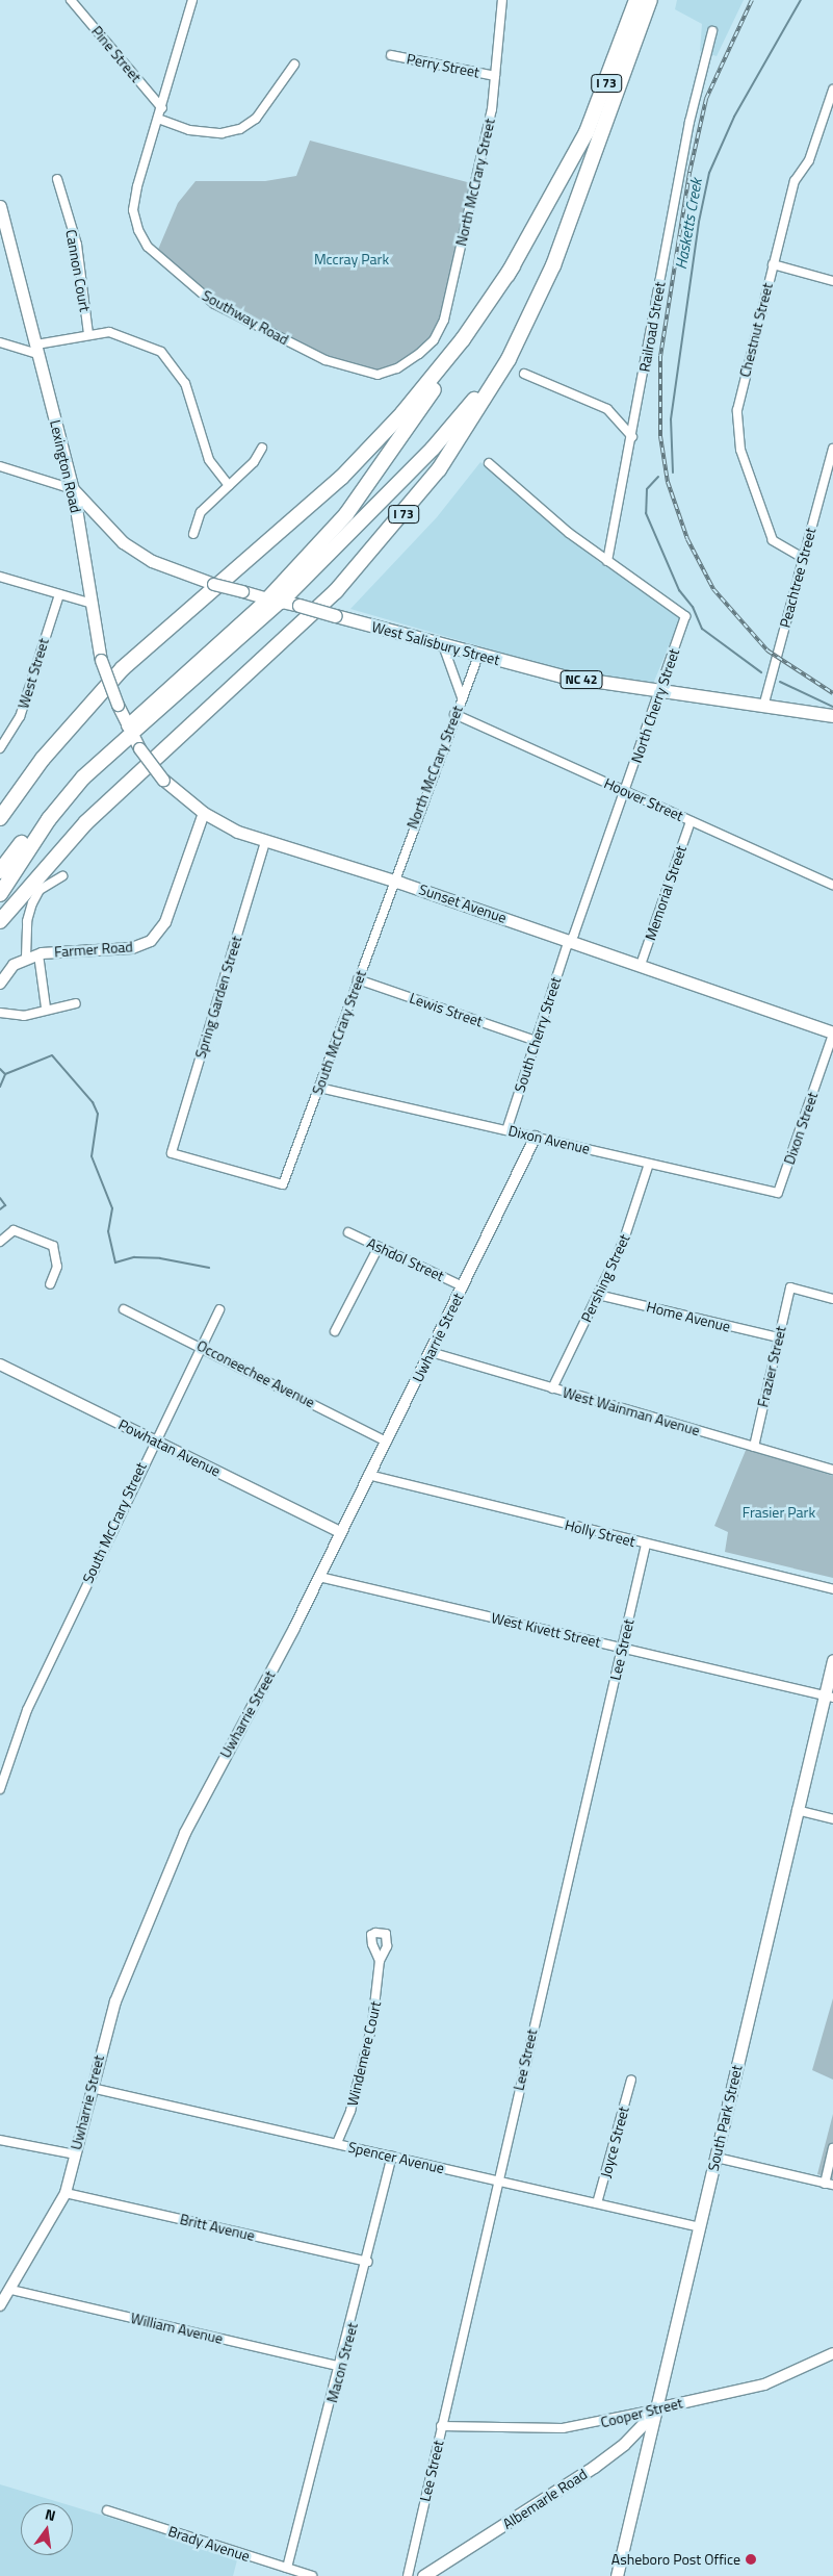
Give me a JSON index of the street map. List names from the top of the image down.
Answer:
{
  "streets": {
    "highway": ["I 73"],
    "main road": [
      "Lexington Road",
      "West Salisbury Street",
      "NC 42",
      "Sunset Avenue",
      "South Park Street",
      "Albemarle Road"
    ],
    "street": [
      "Pine Street",
      "Perry Street",
      "North McCrary Street",
      "Cannon Court",
      "Southway Road",
      "Railroad Street",
      "Chestnut Street",
      "Peachtree Street",
      "West Street",
      "North Cherry Street",
      "Hoover Street",
      "Memorial Street",
      "Farmer Road",
      "Spring Garden Street",
      "Lewis Street",
      "South McCrary Street",
      "South Cherry Street",
      "Dixon Street",
      "Dixon Avenue",
      "Ashdol Street",
      "Pershing Street",
      "Home Avenue",
      "Uwharrie Street",
      "Frazier Street",
      "Occoneechee Avenue",
      "West Wainman Avenue",
      "Powhatan Avenue",
      "Holly Street",
      "West Kivett Street",
      "Lee Street",
      "Windemere Court",
      "Joyce Street",
      "Spencer Avenue",
      "Britt Avenue",
      "William Avenue",
      "Macon Street",
      "Cooper Street",
      "Brady Avenue"
    ]
  },
  "crossings": [
    ["Pine Street", "Southway Road"],
    ["Perry Street", "North McCrary Street"],
    ["North McCrary Street", "Southway Road"],
    ["North McCrary Street", "West Salisbury Street"],
    ["North McCrary Street", "Hoover Street"],
    ["North McCrary Street", "Sunset Avenue"],
    ["North McCrary Street", "South McCrary Street"],
    ["Railroad Street", "North Cherry Street"],
    ["Chestnut Street", "Peachtree Street"],
    ["Lexington Road", "West Salisbury Street"],
    ["Lexington Road", "Sunset Avenue"],
    ["Peachtree Street", "West Salisbury Street"],
    ["West Salisbury Street", "North Cherry Street"],
    ["North Cherry Street", "Hoover Street"],
    ["North Cherry Street", "Sunset Avenue"],
    ["North Cherry Street", "South Cherry Street"],
    ["Hoover Street", "Memorial Street"],
    ["Memorial Street", "Sunset Avenue"],
    ["Sunset Avenue", "Farmer Road"],
    ["Sunset Avenue", "Spring Garden Street"],
    ["Sunset Avenue", "South McCrary Street"],
    ["Sunset Avenue", "South Cherry Street"],
    ["Sunset Avenue", "Dixon Street"],
    ["Spring Garden Street", "South McCrary Street"],
    ["Lewis Street", "South McCrary Street"],
    ["Lewis Street", "South Cherry Street"],
    ["South McCrary Street", "Dixon Avenue"],
    ["South McCrary Street", "Occoneechee Avenue"],
    ["South McCrary Street", "Powhatan Avenue"],
    ["South Cherry Street", "Dixon Avenue"],
    ["Dixon Street", "Dixon Avenue"],
    ["Dixon Avenue", "Pershing Street"],
    ["Dixon Avenue", "Uwharrie Street"],
    ["Ashdol Street", "Uwharrie Street"],
    ["Pershing Street", "Home Avenue"],
    ["Pershing Street", "West Wainman Avenue"],
    ["Home Avenue", "Frazier Street"],
    ["Uwharrie Street", "Occoneechee Avenue"],
    ["Uwharrie Street", "West Wainman Avenue"],
    ["Uwharrie Street", "Powhatan Avenue"],
    ["Uwharrie Street", "Holly Street"],
    ["Uwharrie Street", "West Kivett Street"],
    ["Uwharrie Street", "Spencer Avenue"],
    ["Uwharrie Street", "Britt Avenue"],
    ["Uwharrie Street", "William Avenue"],
    ["Frazier Street", "West Wainman Avenue"],
    ["Holly Street", "Lee Street"],
    ["West Kivett Street", "Lee Street"],
    ["West Kivett Street", "South Park Street"],
    ["Lee Street", "Spencer Avenue"],
    ["Lee Street", "Cooper Street"],
    ["Windemere Court", "Spencer Avenue"],
    ["South Park Street", "Spencer Avenue"],
    ["South Park Street", "Cooper Street"],
    ["South Park Street", "Albemarle Road"],
    ["Joyce Street", "Spencer Avenue"],
    ["Spencer Avenue", "Macon Street"],
    ["Britt Avenue", "Macon Street"],
    ["William Avenue", "Macon Street"],
    ["Macon Street", "Brady Avenue"],
    ["Cooper Street", "Albemarle Road"]
  ],
  "water": ["Hasketts Creek"],
  "parks": ["Mccray Park", "Frasier Park"],
  "places": ["Asheboro Post Office"],
  "north": "top"
}
